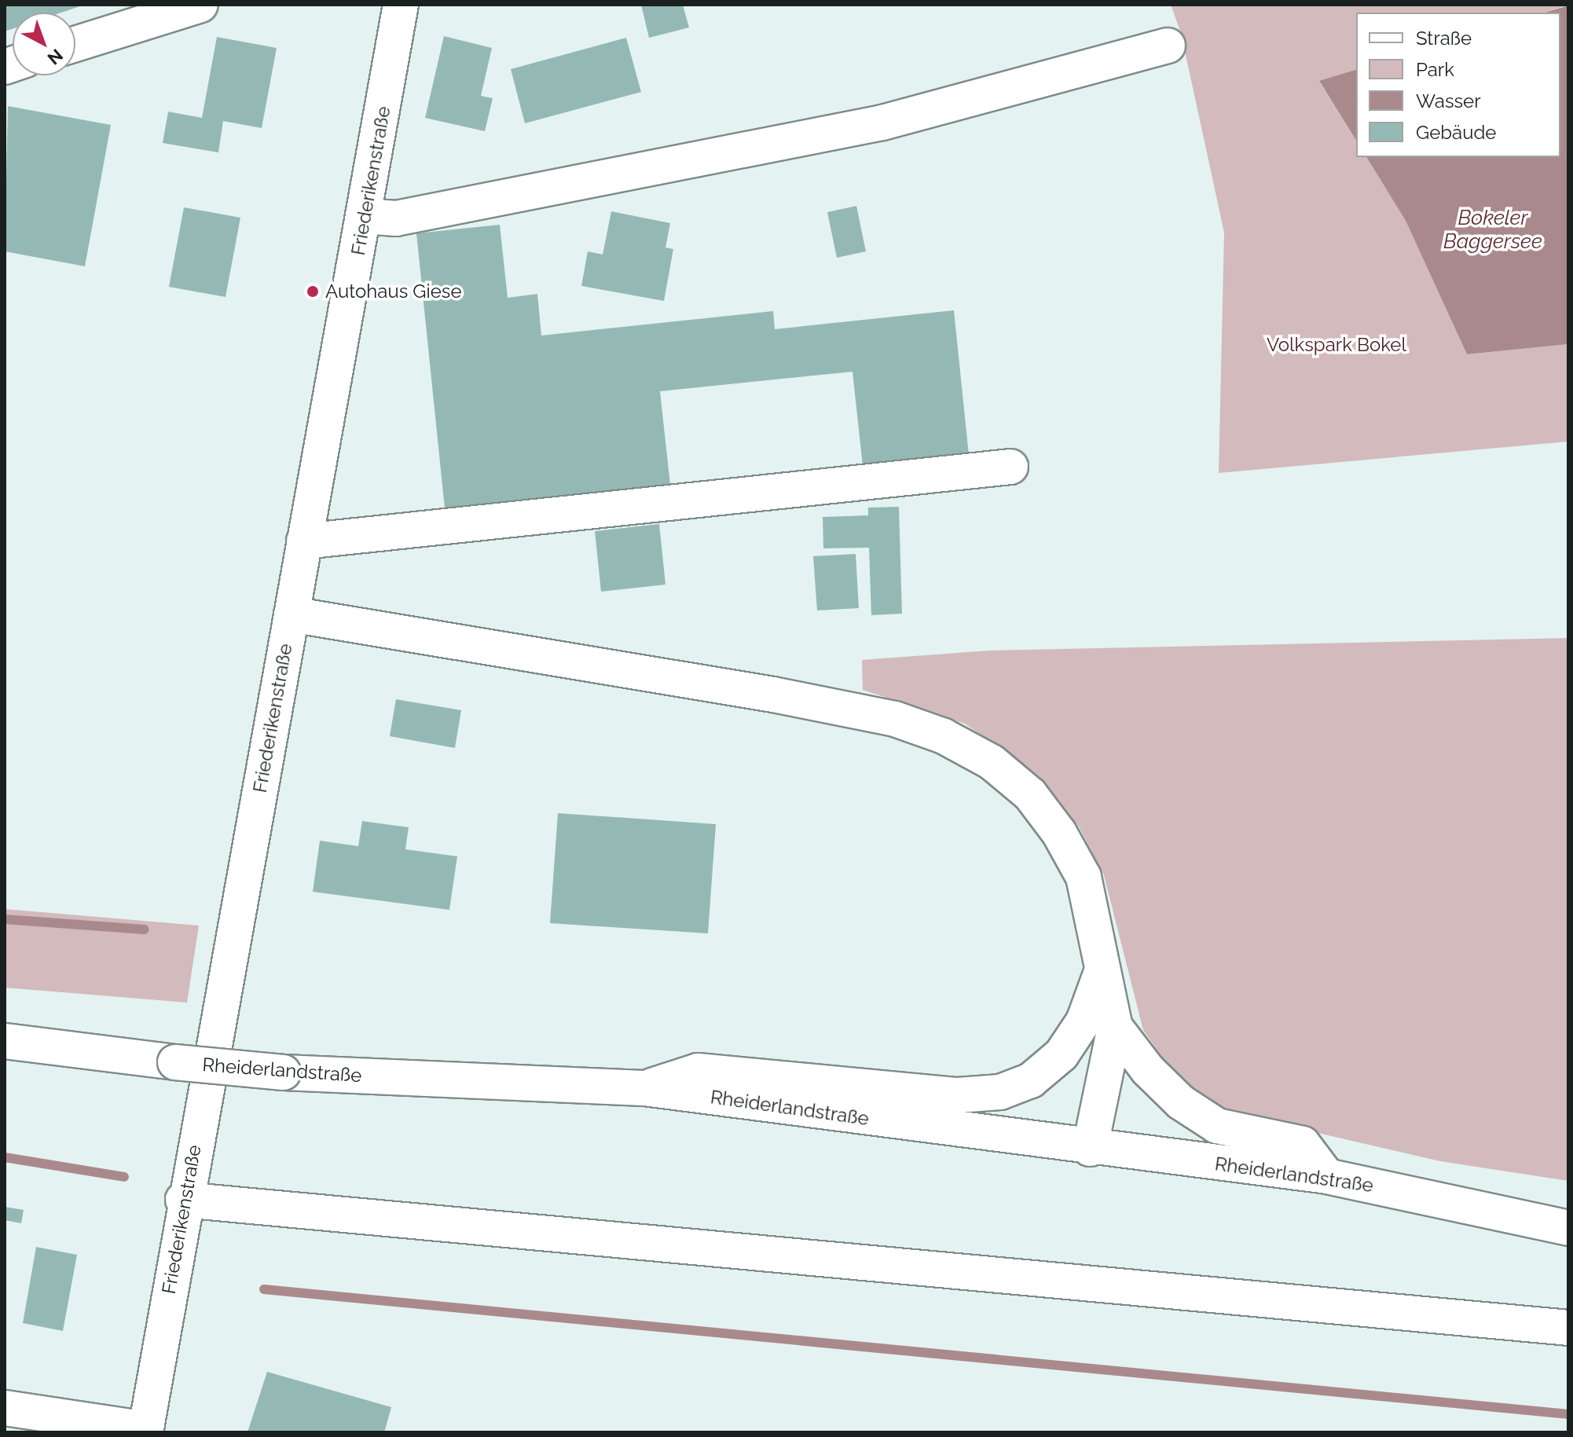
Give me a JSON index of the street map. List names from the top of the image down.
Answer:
{
  "streets": {
    "main road": ["Friederikenstraße", "Rheiderlandstraße"]
  },
  "water": ["Bokeler Baggersee"],
  "parks": ["Volkspark Bokel"],
  "places": ["Autohaus Giese"],
  "legend": [
    "Straße",
    "Park",
    "Wasser",
    "Gebäude"
  ],
  "north": "bottom right"
}
